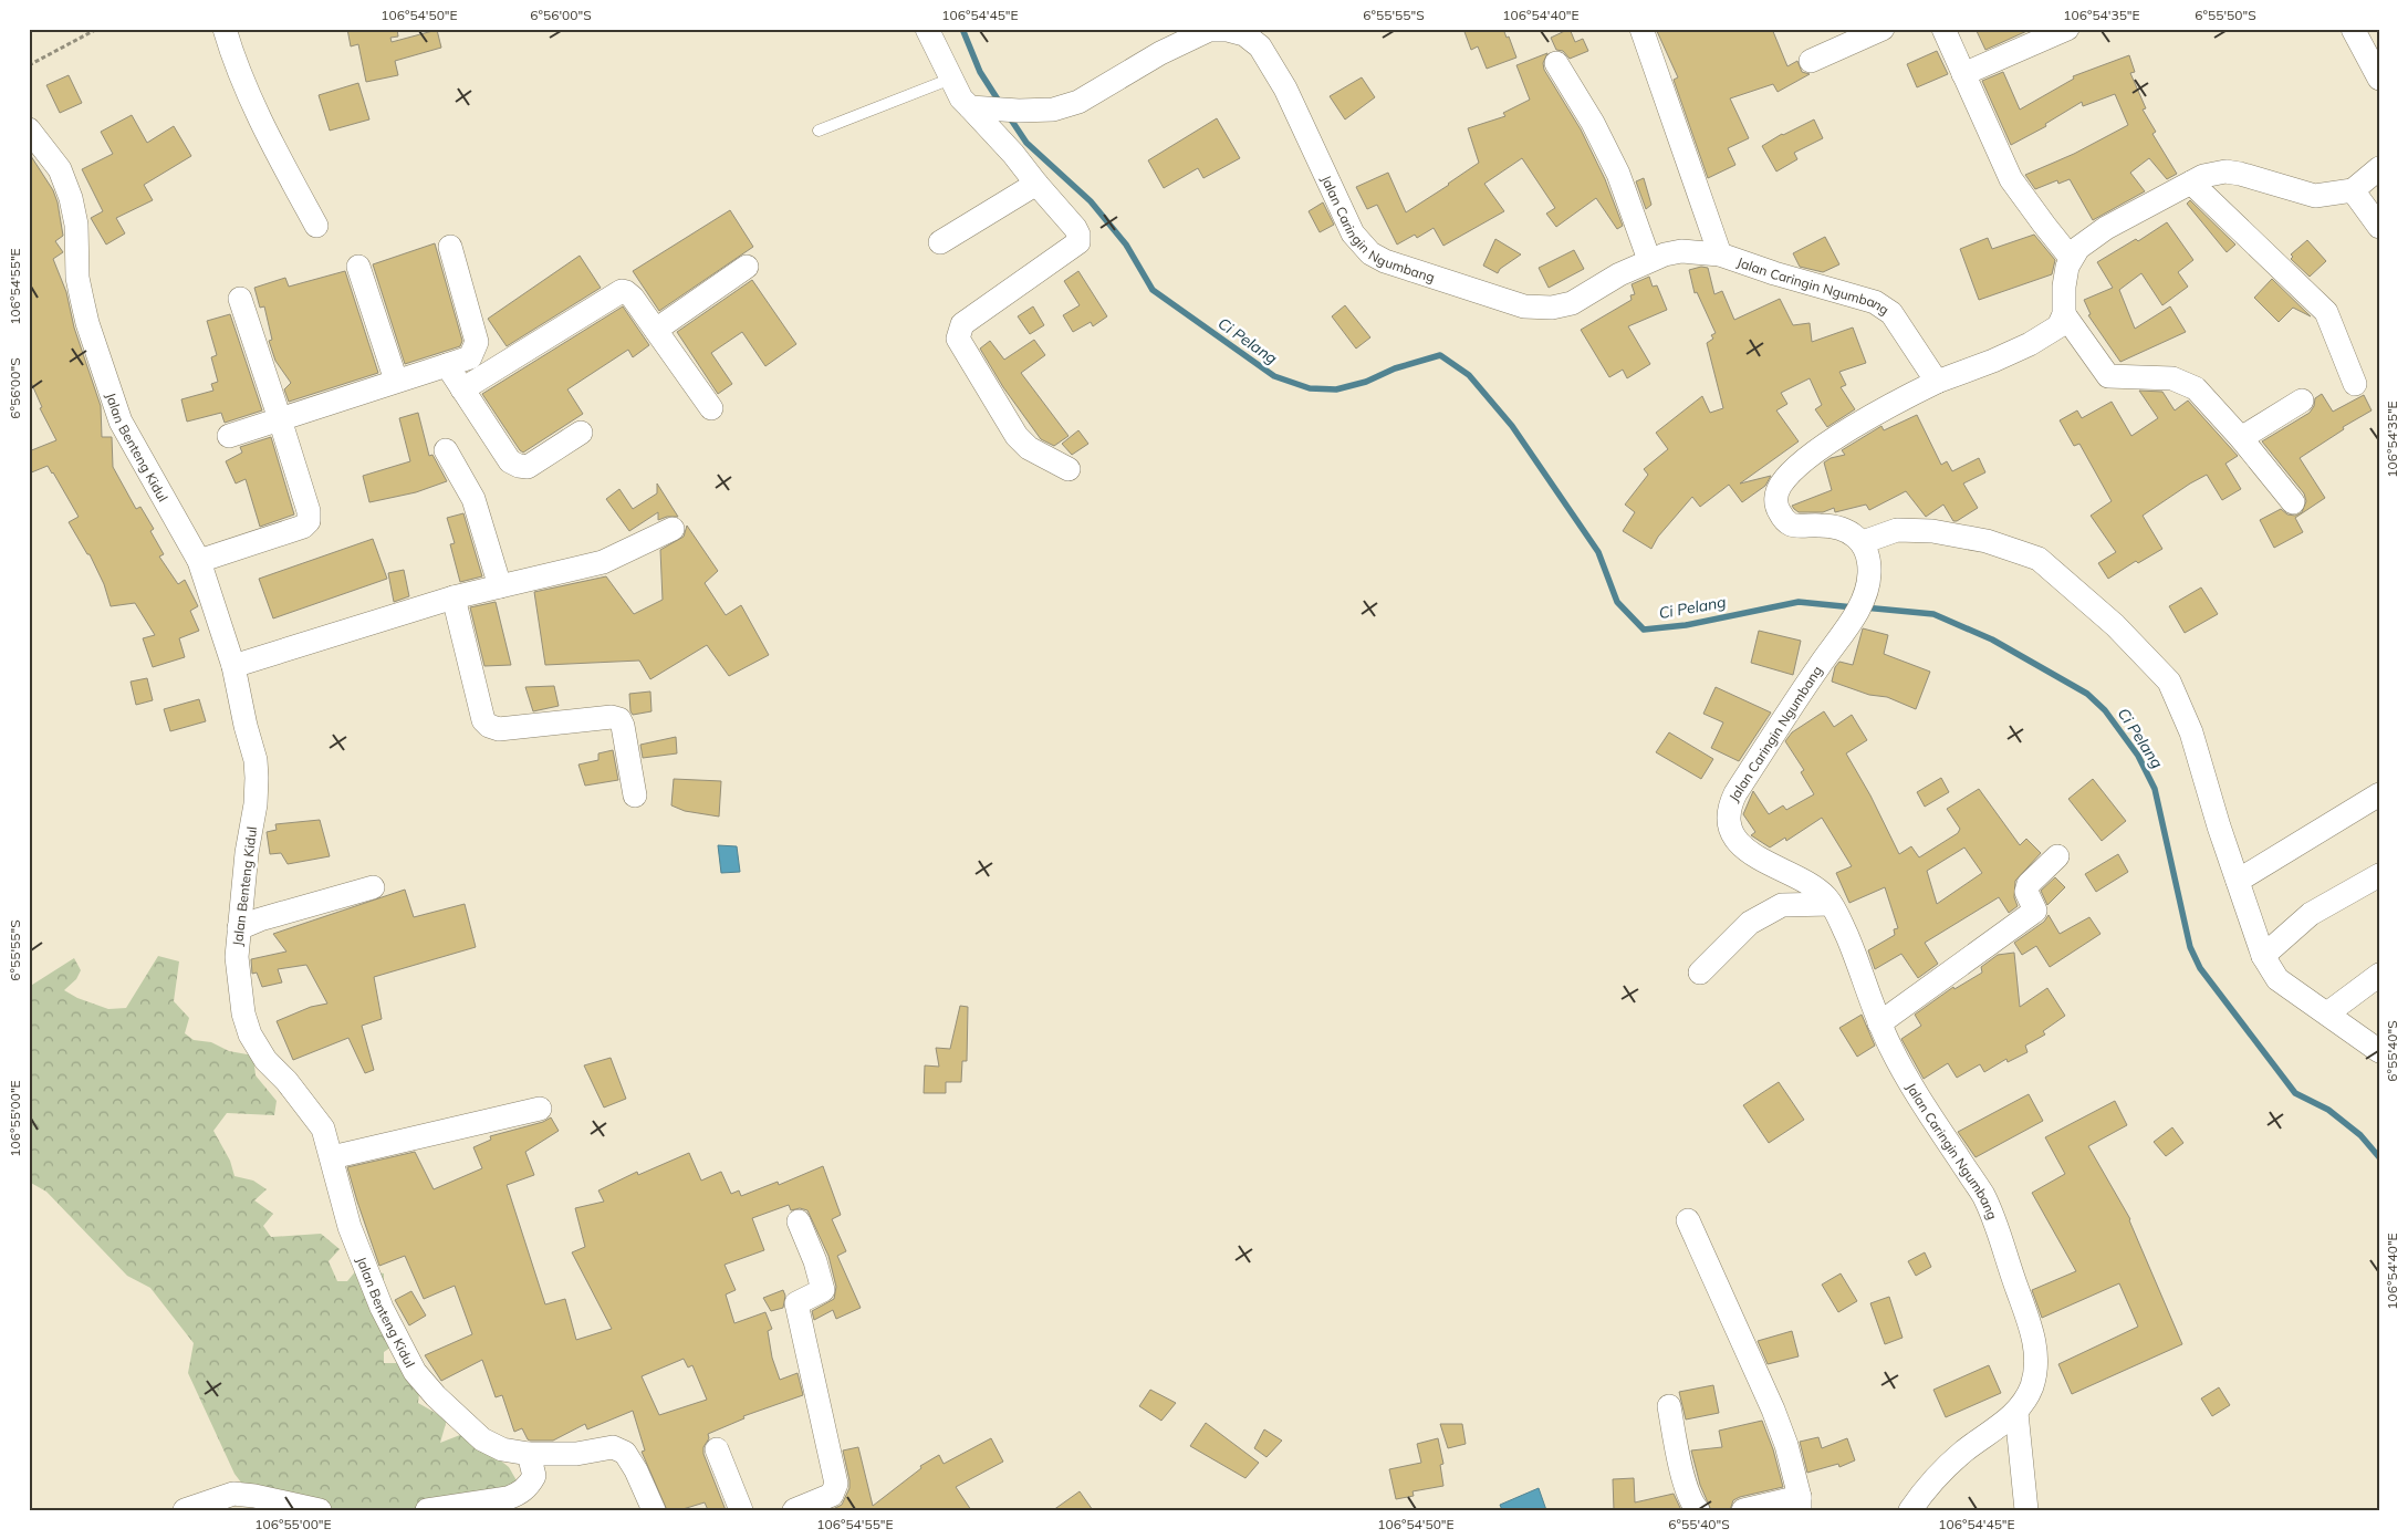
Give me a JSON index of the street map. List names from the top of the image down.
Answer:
{
  "streets": {
    "street": ["Jalan Caringin Ngumbang", "Jalan Benteng Kidul"]
  },
  "water": ["Ci Pelang"],
  "coordinates": [
    "106°54'50\"E",
    "6°56'00\"S",
    "106°54'45\"E",
    "6°55'55\"S",
    "106°54'40\"E",
    "106°54'35\"E",
    "6°55'50\"S",
    "106°54'55\"E",
    "6°55'40\"S",
    "106°55'00\"E"
  ]
}
